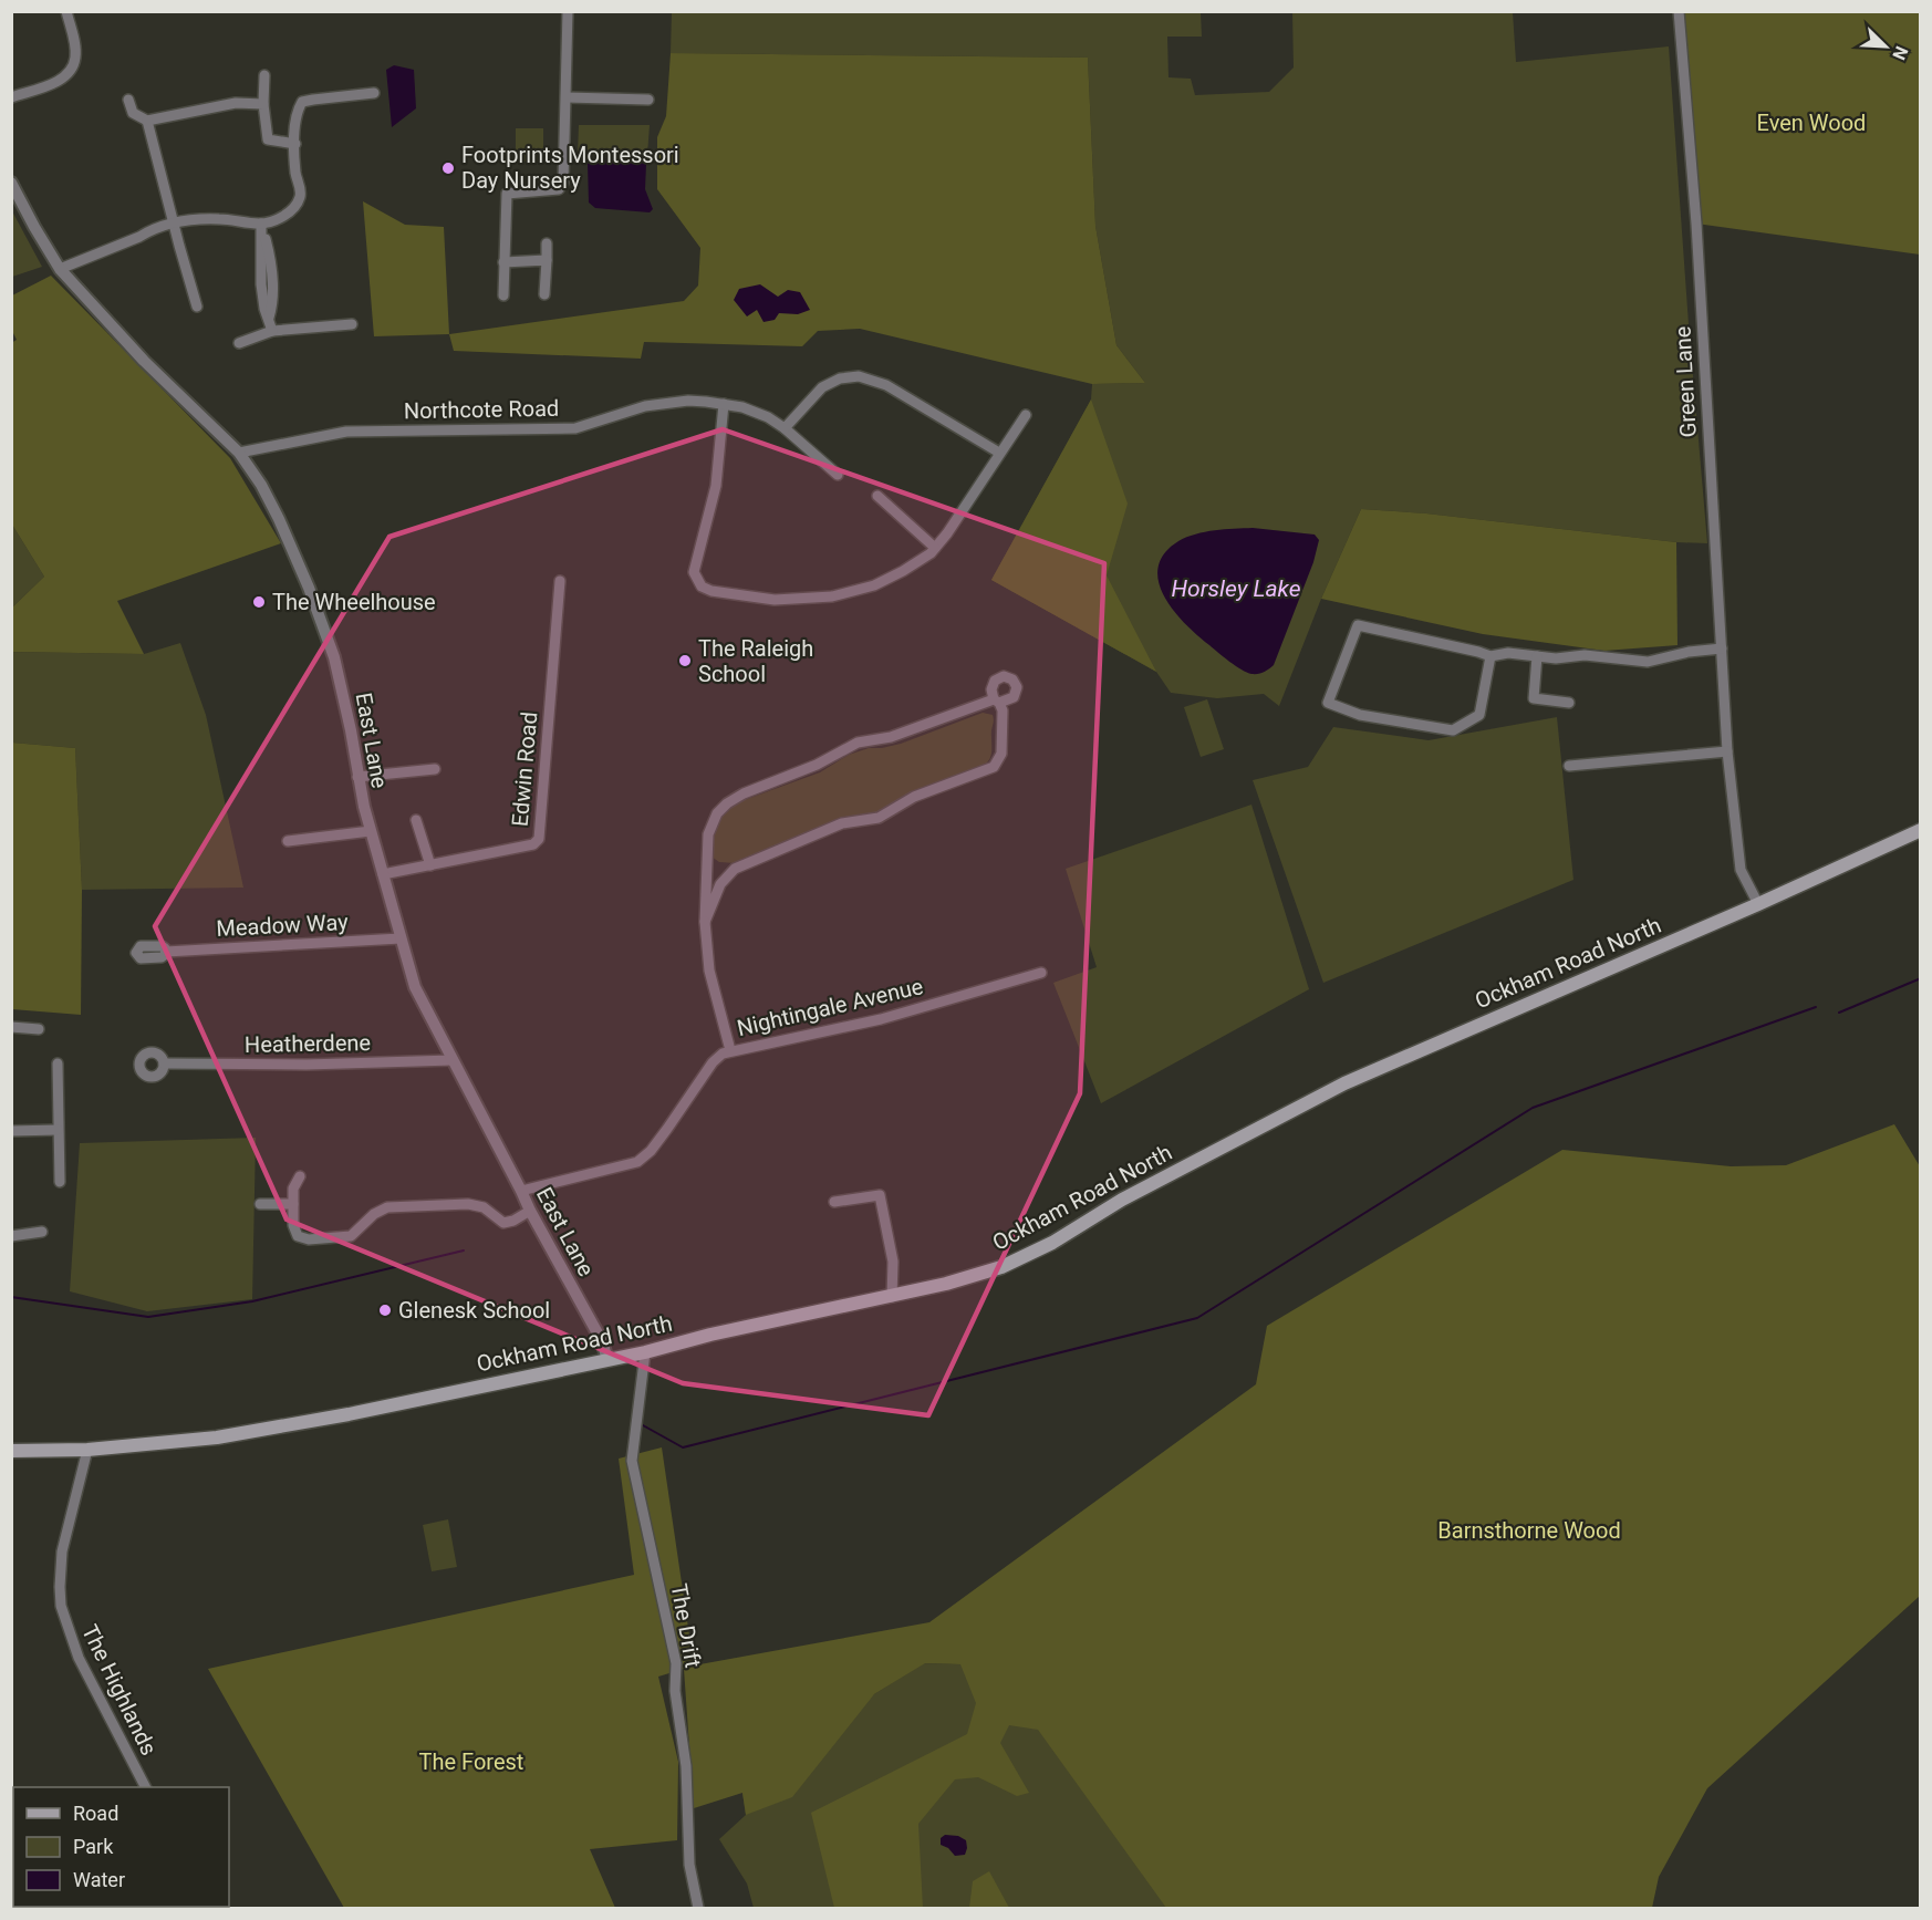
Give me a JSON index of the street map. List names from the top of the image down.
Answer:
{
  "streets": {
    "main road": ["Ockham Road North"],
    "street": [
      "Green Lane",
      "Northcote Road",
      "East Lane",
      "Edwin Road",
      "Meadow Way",
      "Nightingale Avenue",
      "Heatherdene",
      "The Drift",
      "The Highlands"
    ]
  },
  "crossings": [
    ["Green Lane", "Ockham Road North"],
    ["Northcote Road", "East Lane"],
    ["East Lane", "Edwin Road"],
    ["East Lane", "Meadow Way"],
    ["East Lane", "Ockham Road North"],
    ["East Lane", "Nightingale Avenue"],
    ["East Lane", "Heatherdene"],
    ["Ockham Road North", "The Drift"],
    ["Ockham Road North", "The Highlands"]
  ],
  "water": ["Horsley Lake"],
  "parks": ["Even Wood", "Barnsthorne Wood", "The Forest"],
  "places": [
    "Footprints Montessori Day Nursery",
    "The Wheelhouse",
    "The Raleigh School",
    "Glenesk School"
  ],
  "legend": ["Road", "Park", "Water"],
  "north": "bottom right"
}
